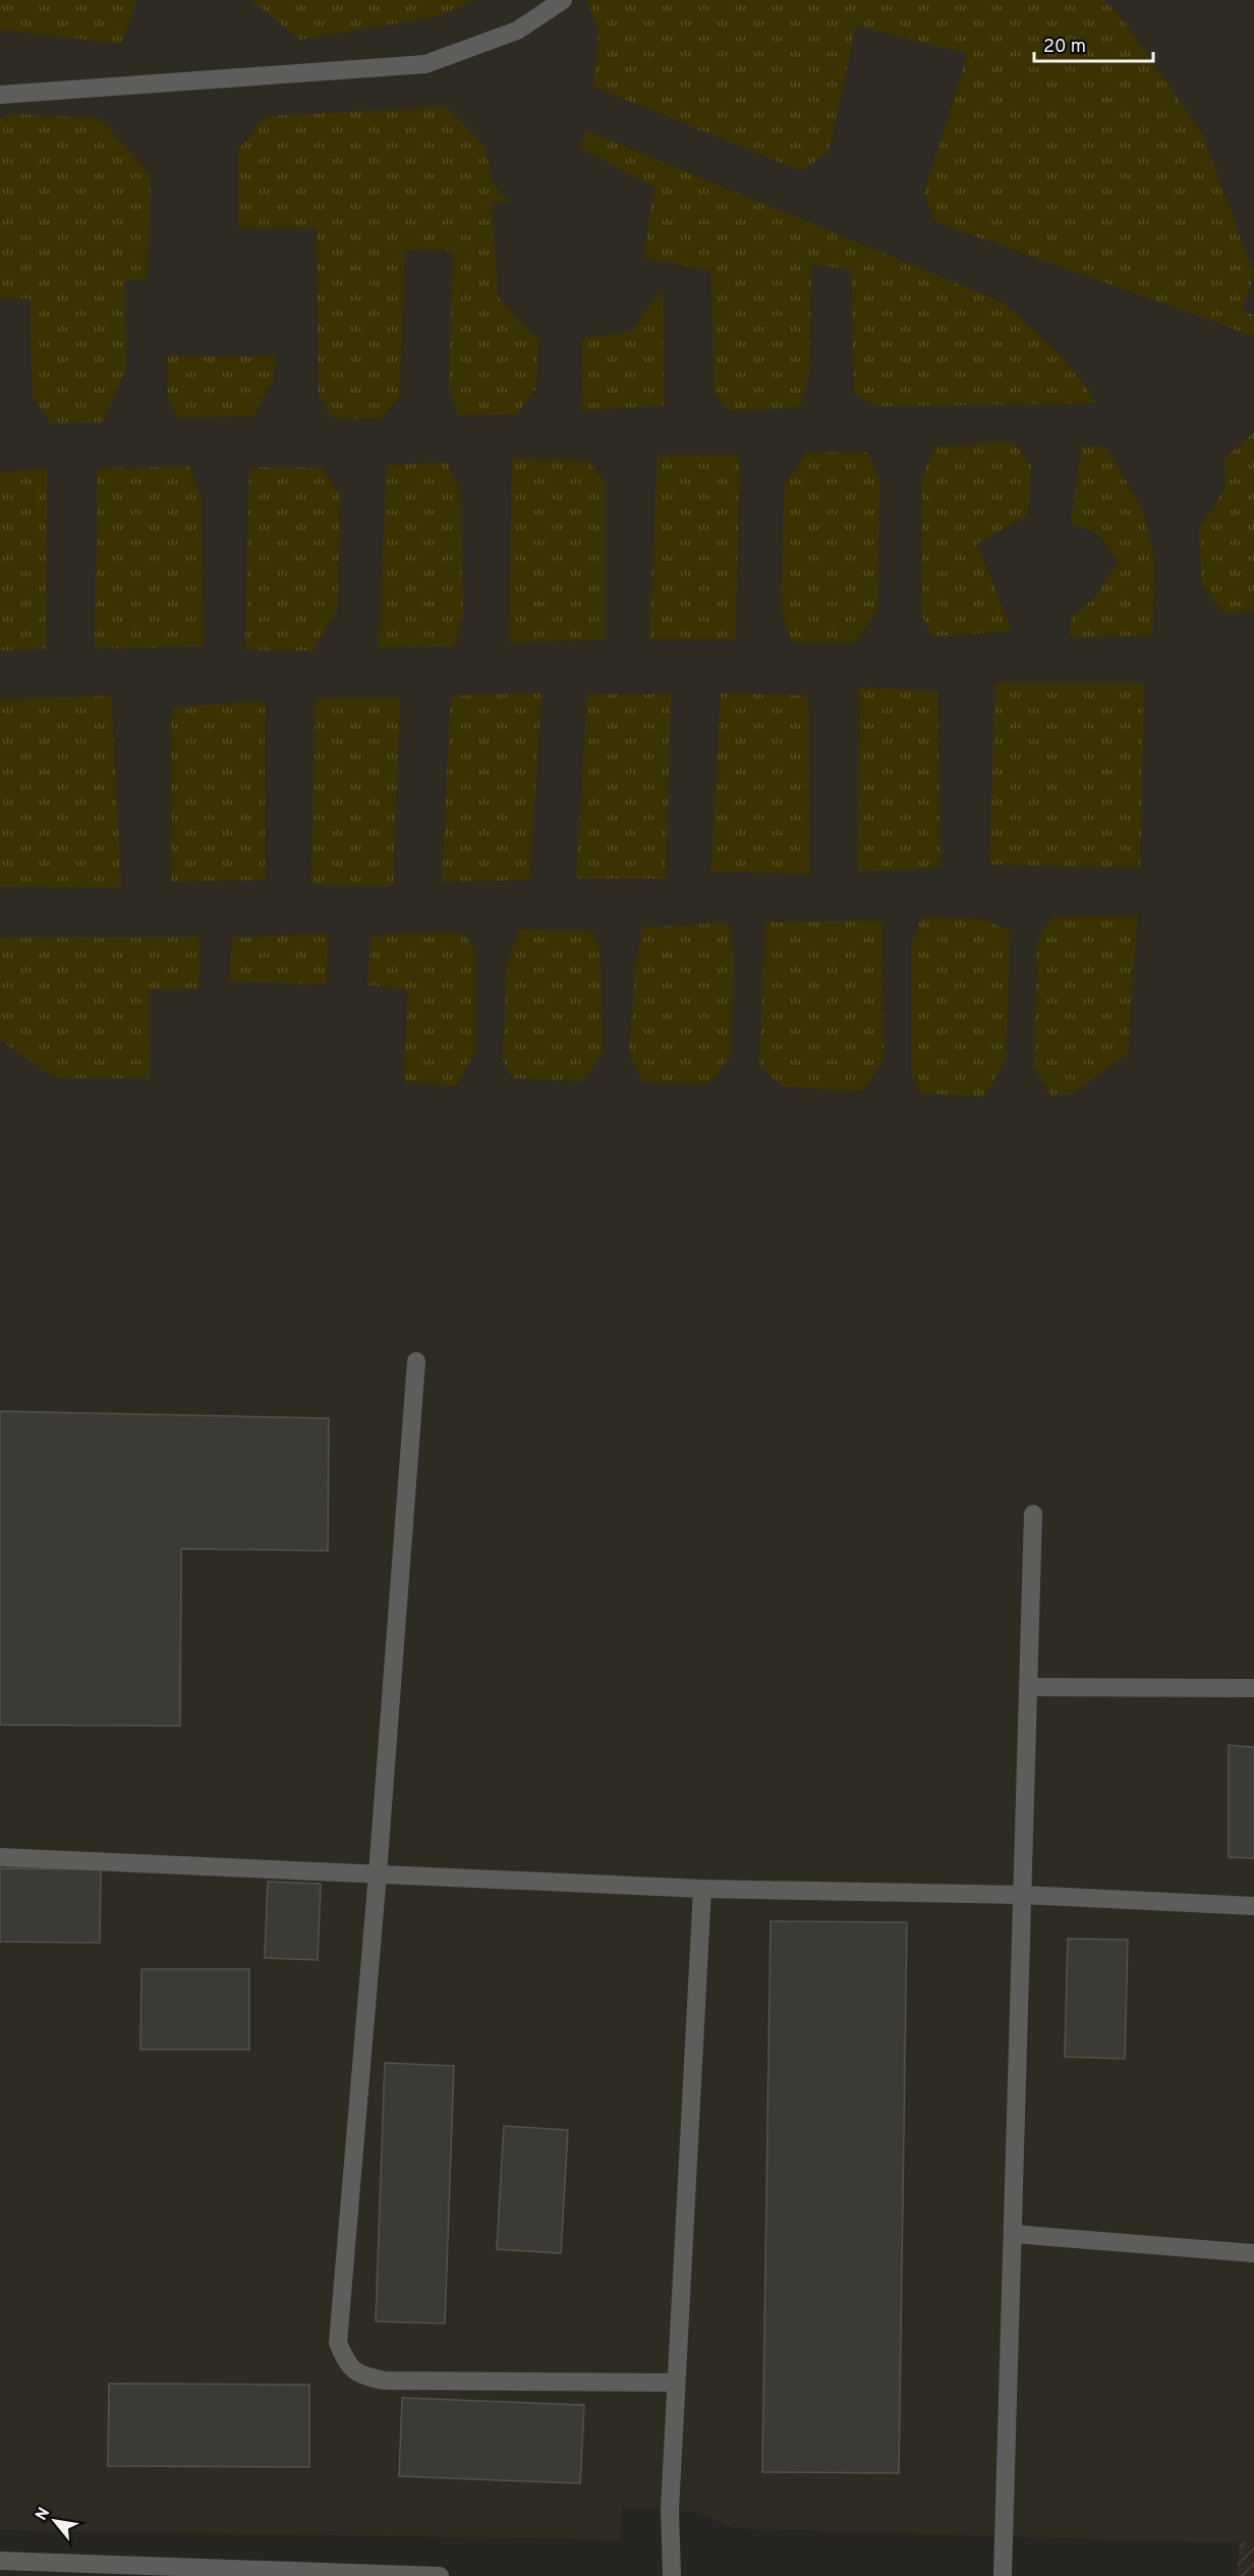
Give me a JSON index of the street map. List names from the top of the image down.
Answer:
{
  "scale_bar": "20 m",
  "north": "top left"
}
